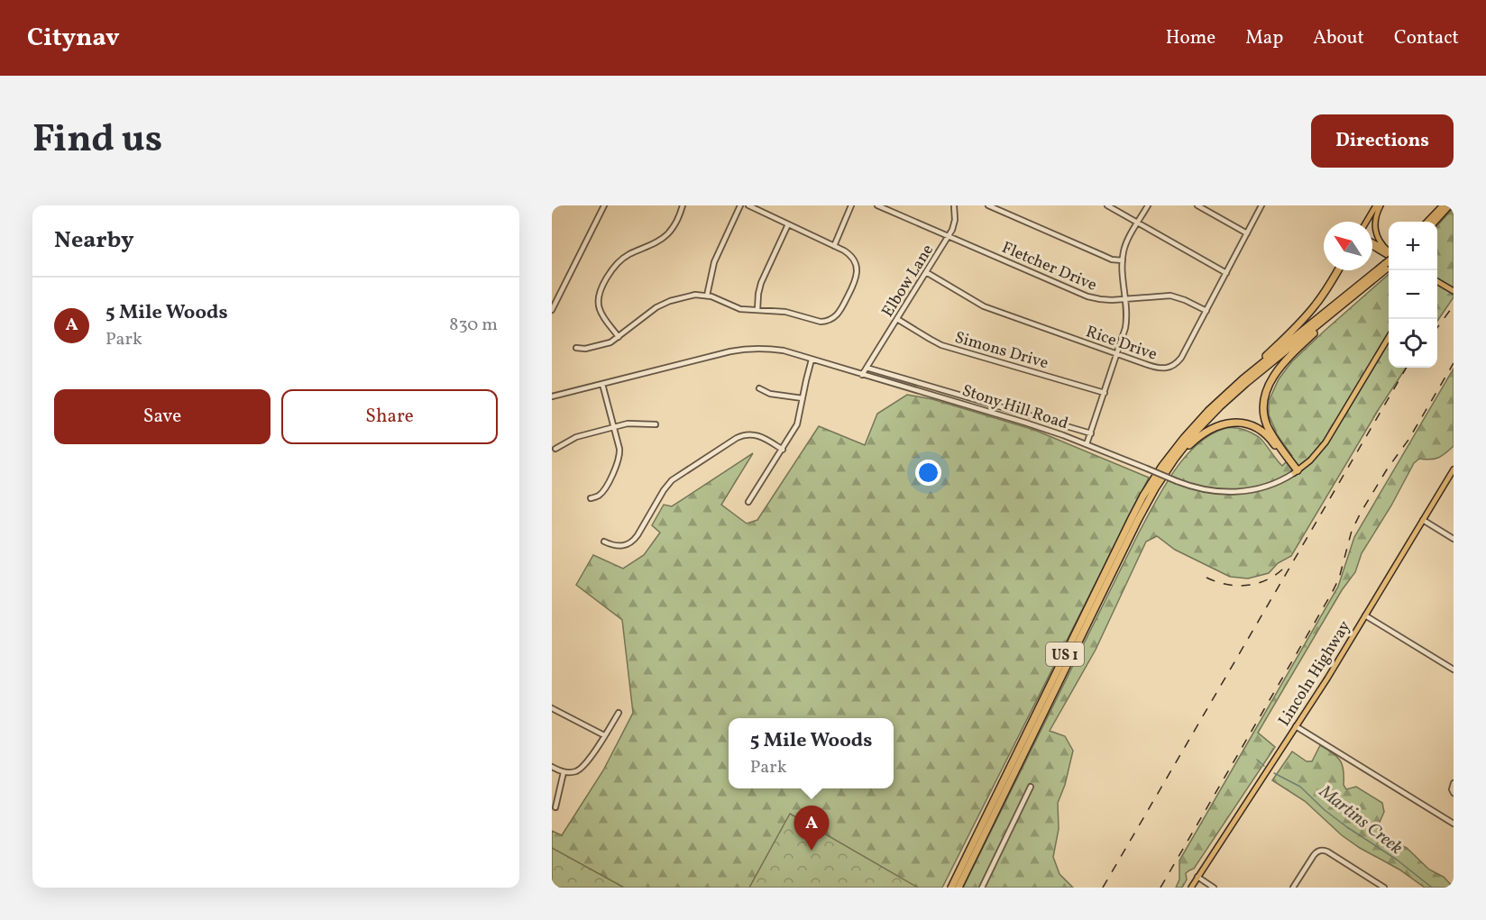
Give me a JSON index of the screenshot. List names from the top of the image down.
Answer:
{
  "streets": {
    "highway": ["US 1"],
    "main road": ["Stony Hill Road", "Lincoln Highway"],
    "street": [
      "Fletcher Drive",
      "Elbow Lane",
      "Rice Drive",
      "Simons Drive"
    ]
  },
  "crossings": [
    ["Fletcher Drive", "Elbow Lane"],
    ["Fletcher Drive", "Rice Drive"],
    ["Elbow Lane", "Rice Drive"],
    ["Elbow Lane", "Simons Drive"],
    ["Elbow Lane", "Stony Hill Road"]
  ],
  "water": ["Martins Creek"],
  "north": "top left",
  "page": {
    "header": "Citynav",
    "nav": [
      "Home",
      "Map",
      "About",
      "Contact"
    ],
    "title": "Find us",
    "buttons": [
      "Directions",
      ["Save", "Share"]
    ],
    "heading": "Nearby",
    "map_buttons": ["+", "−"],
    "list": [
      {
        "mark": "A",
        "name": "5 Mile Woods",
        "note": "Park",
        "value": "830 m"
      }
    ],
    "popup": ["5 Mile Woods", "Park"],
    "pins": "A"
  }
}
